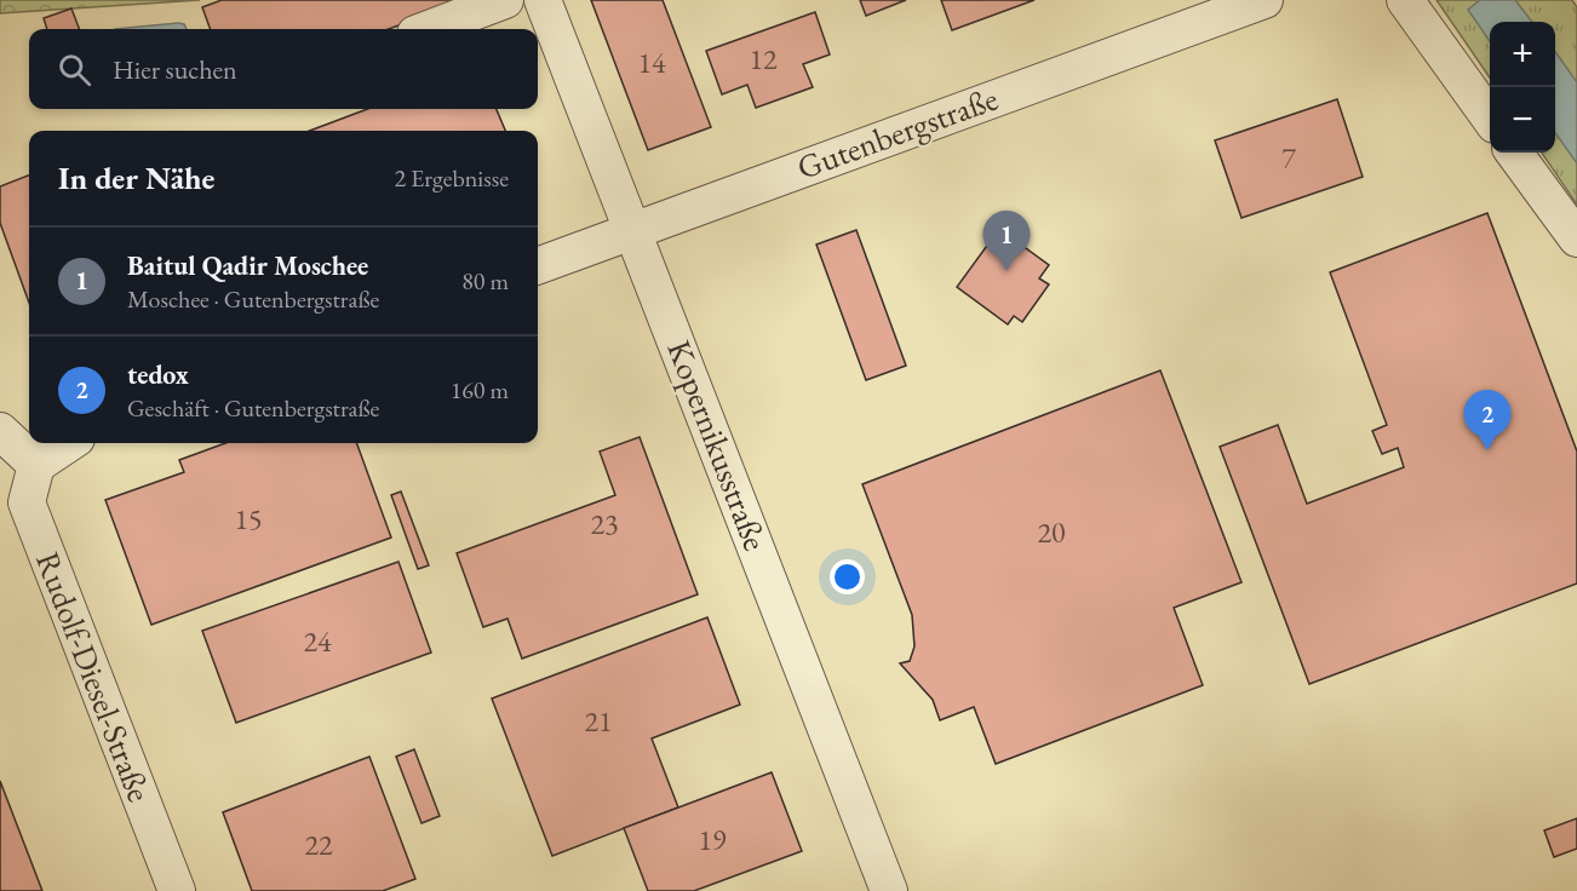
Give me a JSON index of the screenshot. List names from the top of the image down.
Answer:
{
  "streets": {
    "street": ["Gutenbergstraße", "Kopernikusstraße", "Rudolf-Diesel-Straße"]
  },
  "crossings": [
    ["Gutenbergstraße", "Kopernikusstraße"]
  ],
  "house_numbers": [
    "12",
    "14",
    "7",
    "15",
    "23",
    "20",
    "24",
    "21",
    "19",
    "22"
  ],
  "page": {
    "map_buttons": ["+", "−"],
    "search": "Hier suchen",
    "heading": ["In der Nähe", "2 Ergebnisse"],
    "pins": ["1", "2"],
    "list": [
      {
        "mark": "1",
        "name": "Baitul Qadir Moschee",
        "note": "Moschee · Gutenbergstraße",
        "value": "80 m"
      },
      {
        "mark": "2",
        "name": "tedox",
        "note": "Geschäft · Gutenbergstraße",
        "value": "160 m"
      }
    ]
  }
}
